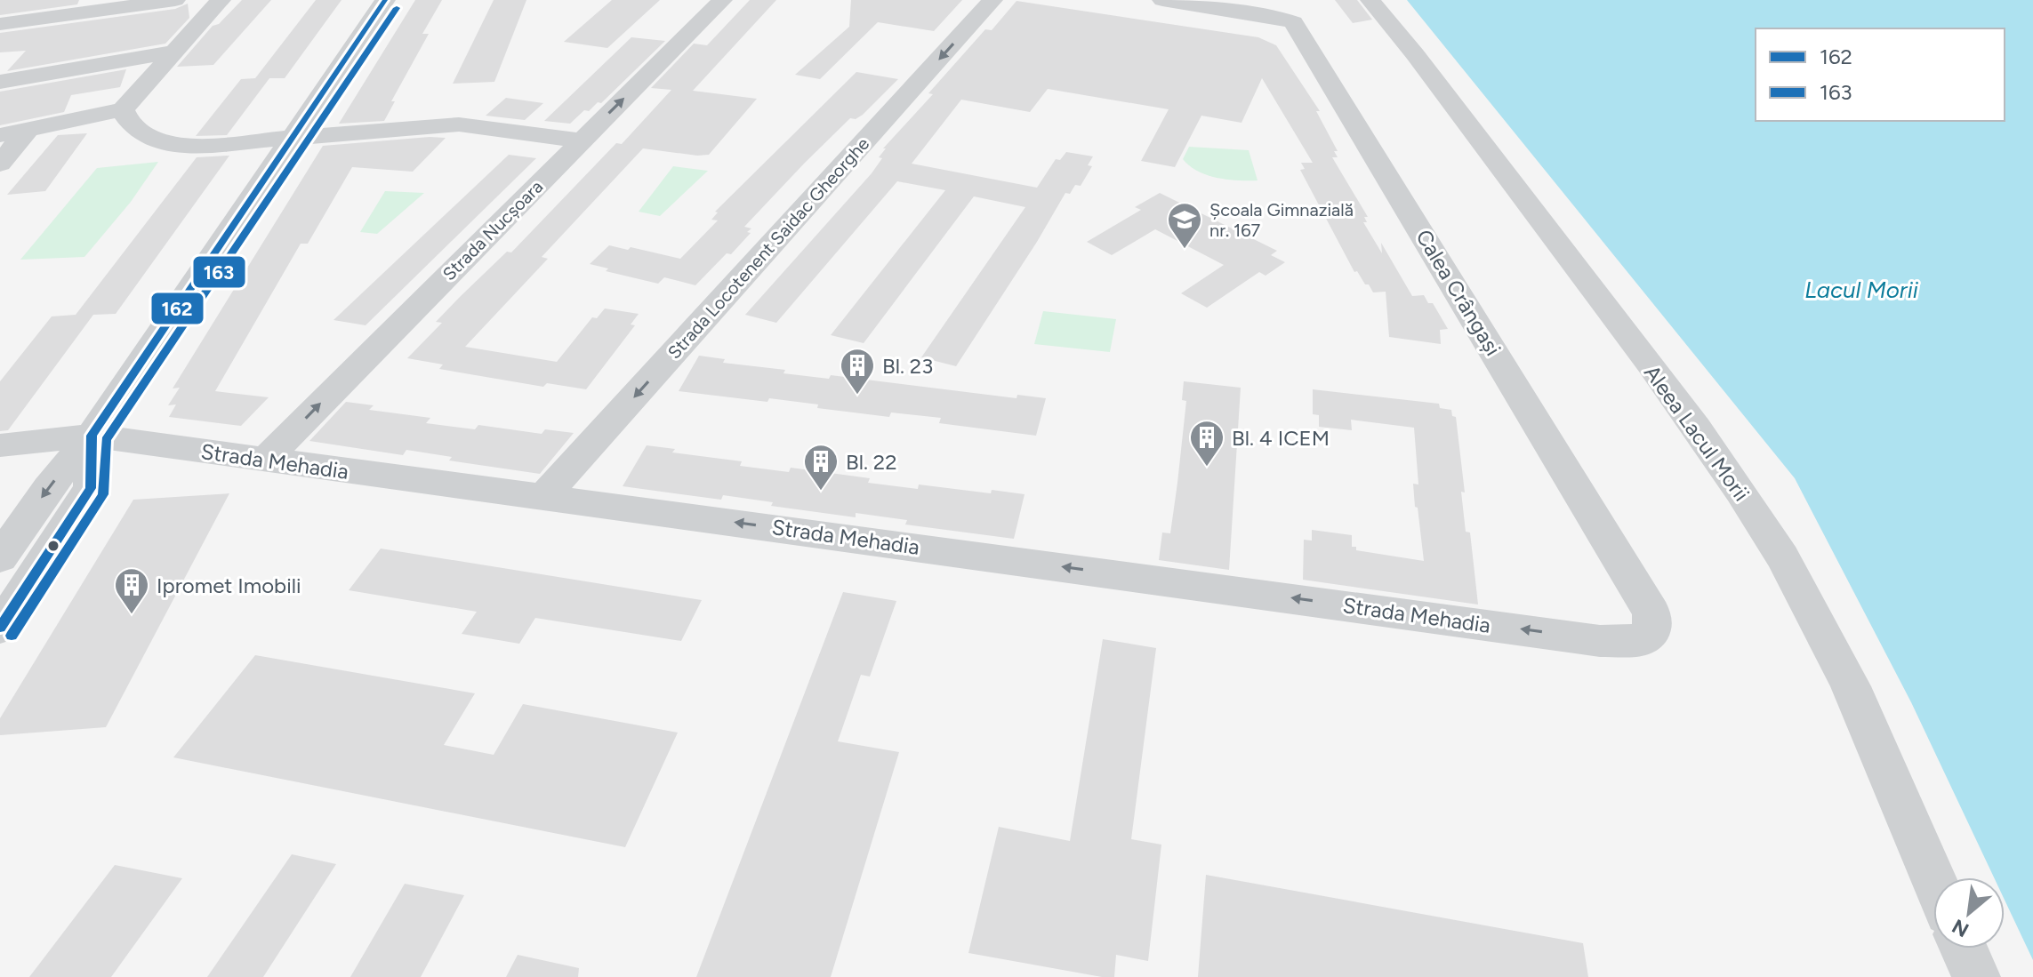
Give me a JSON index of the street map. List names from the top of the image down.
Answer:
{
  "streets": {
    "street": [
      "Strada Nucșoara",
      "Strada Locotenent Saidac Gheorghe",
      "Calea Crângași",
      "Aleea Lacul Morii",
      "Strada Mehadia"
    ]
  },
  "crossings": [
    ["Strada Nucșoara", "Strada Mehadia"],
    ["Strada Locotenent Saidac Gheorghe", "Strada Mehadia"],
    ["Calea Crângași", "Strada Mehadia"]
  ],
  "one_way": ["Strada Locotenent Saidac Gheorghe", "Strada Mehadia"],
  "water": ["Lacul Morii"],
  "places": {
    "school or university": ["Școala Gimnazială nr. 167"],
    "building": [
      "Bl. 23",
      "Bl. 4 ICEM",
      "Bl. 22",
      "Ipromet Imobili"
    ]
  },
  "lines": ["transit line 162", "transit line 163"],
  "legend": ["162", "163"],
  "north": "bottom left"
}
